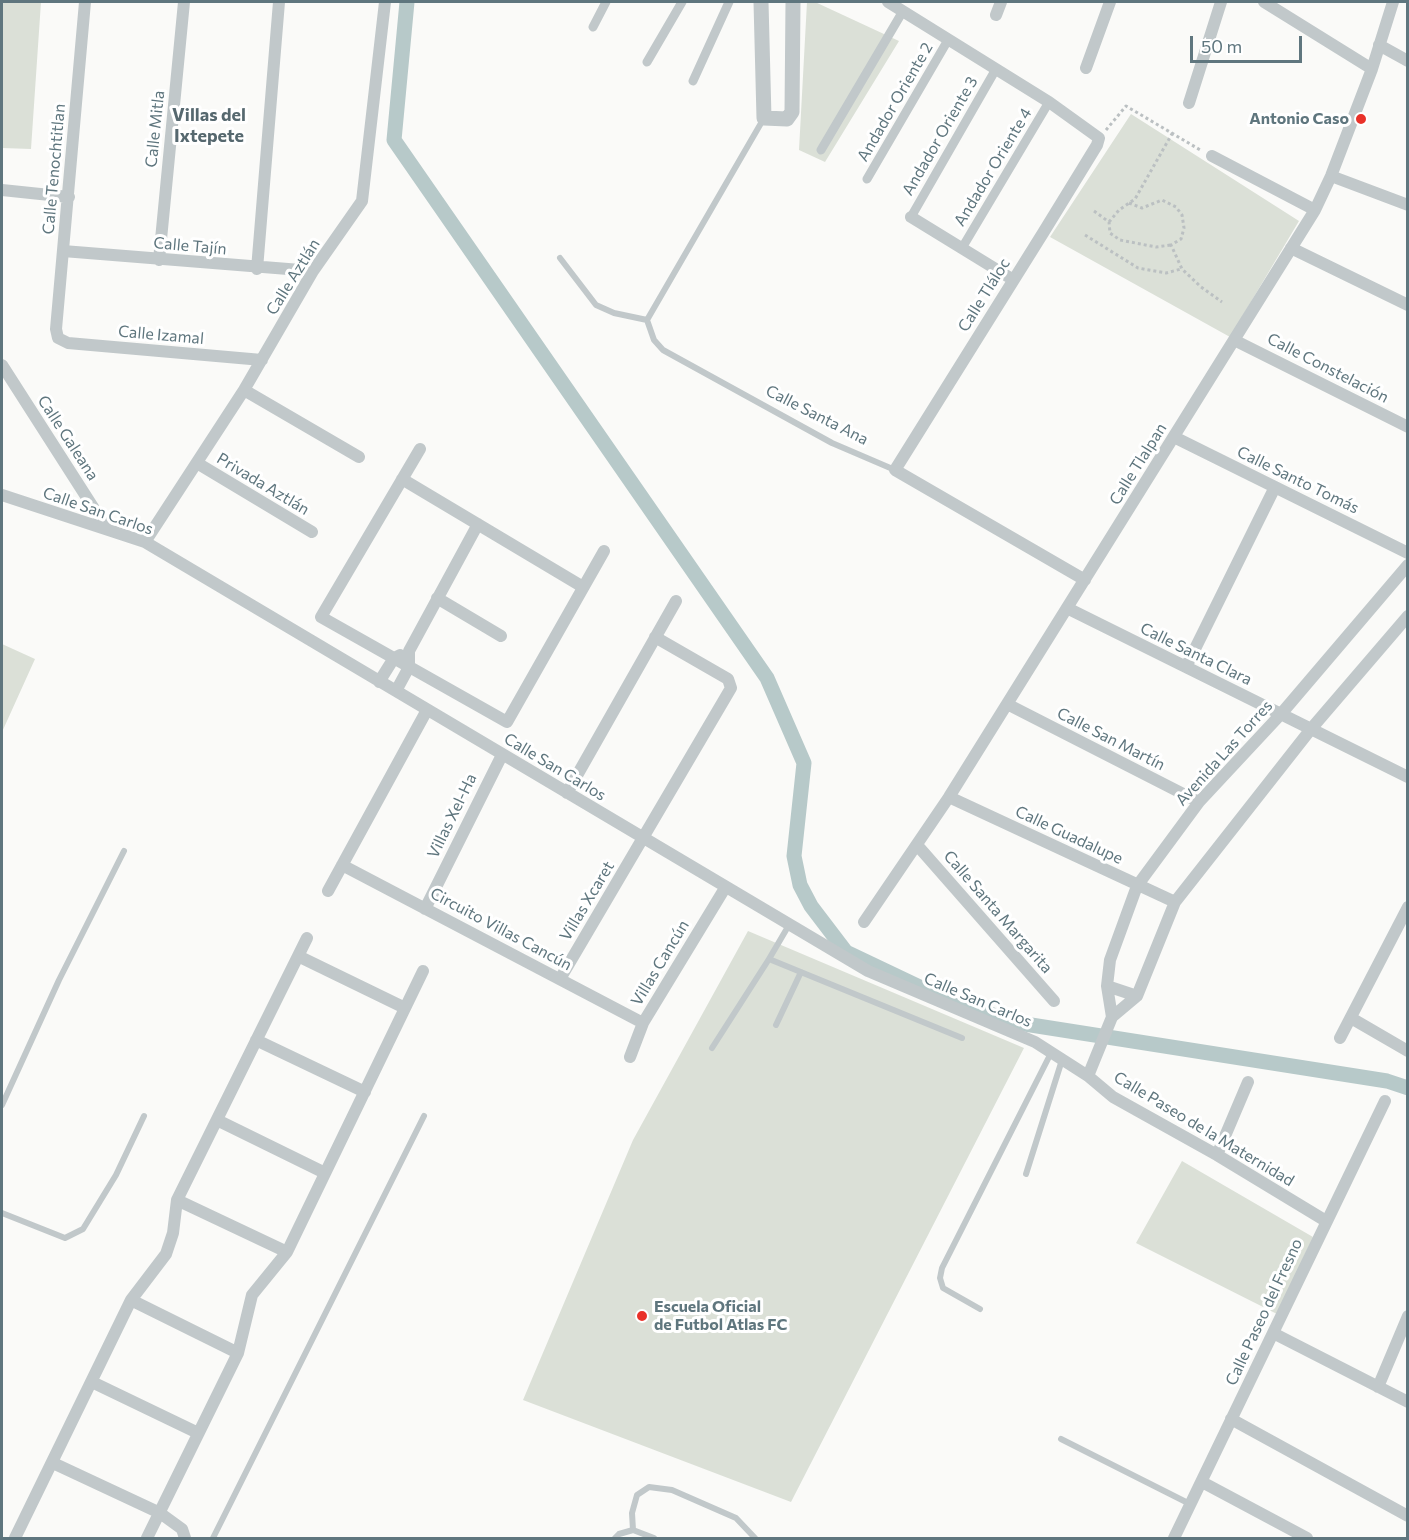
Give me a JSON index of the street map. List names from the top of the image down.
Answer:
{
  "streets": {
    "street": [
      "Andador Oriente 2",
      "Calle Mitla",
      "Andador Oriente 3",
      "Andador Oriente 4",
      "Calle Tenochtitlan",
      "Calle Tajín",
      "Calle Aztlán",
      "Calle Tláloc",
      "Calle Izamal",
      "Calle Constelación",
      "Calle Santa Ana",
      "Calle Galeana",
      "Calle Tlalpan",
      "Calle Santo Tomás",
      "Privada Aztlán",
      "Calle San Carlos",
      "Calle Santa Clara",
      "Calle San Martín",
      "Avenida Las Torres",
      "Villas Xel-Ha",
      "Calle Guadalupe",
      "Villas Xcaret",
      "Calle Santa Margarita",
      "Circuito Villas Cancún",
      "Villas Cancún",
      "Calle Paseo de la Maternidad",
      "Calle Paseo del Fresno"
    ]
  },
  "crossings": [
    ["Calle Mitla", "Calle Tajín"],
    ["Calle Tenochtitlan", "Calle Tajín"],
    ["Calle Tenochtitlan", "Calle Izamal"],
    ["Calle Tajín", "Calle Aztlán"],
    ["Calle Aztlán", "Calle Izamal"],
    ["Calle Aztlán", "Privada Aztlán"],
    ["Calle Aztlán", "Calle San Carlos"],
    ["Calle Tláloc", "Calle Santa Ana"],
    ["Calle Constelación", "Calle Tlalpan"],
    ["Calle Santa Ana", "Calle Tlalpan"],
    ["Calle Galeana", "Calle San Carlos"],
    ["Calle Tlalpan", "Calle Santo Tomás"],
    ["Calle Tlalpan", "Calle Santa Clara"],
    ["Calle Tlalpan", "Calle San Martín"],
    ["Calle Tlalpan", "Calle Guadalupe"],
    ["Calle Tlalpan", "Calle Santa Margarita"],
    ["Calle San Carlos", "Villas Xel-Ha"],
    ["Calle San Carlos", "Villas Xcaret"],
    ["Calle San Carlos", "Villas Cancún"],
    ["Calle San Carlos", "Calle Paseo de la Maternidad"],
    ["Calle Santa Clara", "Avenida Las Torres"],
    ["Calle San Martín", "Avenida Las Torres"],
    ["Avenida Las Torres", "Calle Guadalupe"],
    ["Avenida Las Torres", "Calle Paseo de la Maternidad"],
    ["Villas Xel-Ha", "Circuito Villas Cancún"],
    ["Villas Xcaret", "Circuito Villas Cancún"],
    ["Circuito Villas Cancún", "Villas Cancún"],
    ["Calle Paseo de la Maternidad", "Calle Paseo del Fresno"]
  ],
  "districts": ["Villas del Ixtepete"],
  "places": ["Antonio Caso", "Escuela Oficial de Futbol Atlas FC"],
  "scale_bar": "50 m"
}
